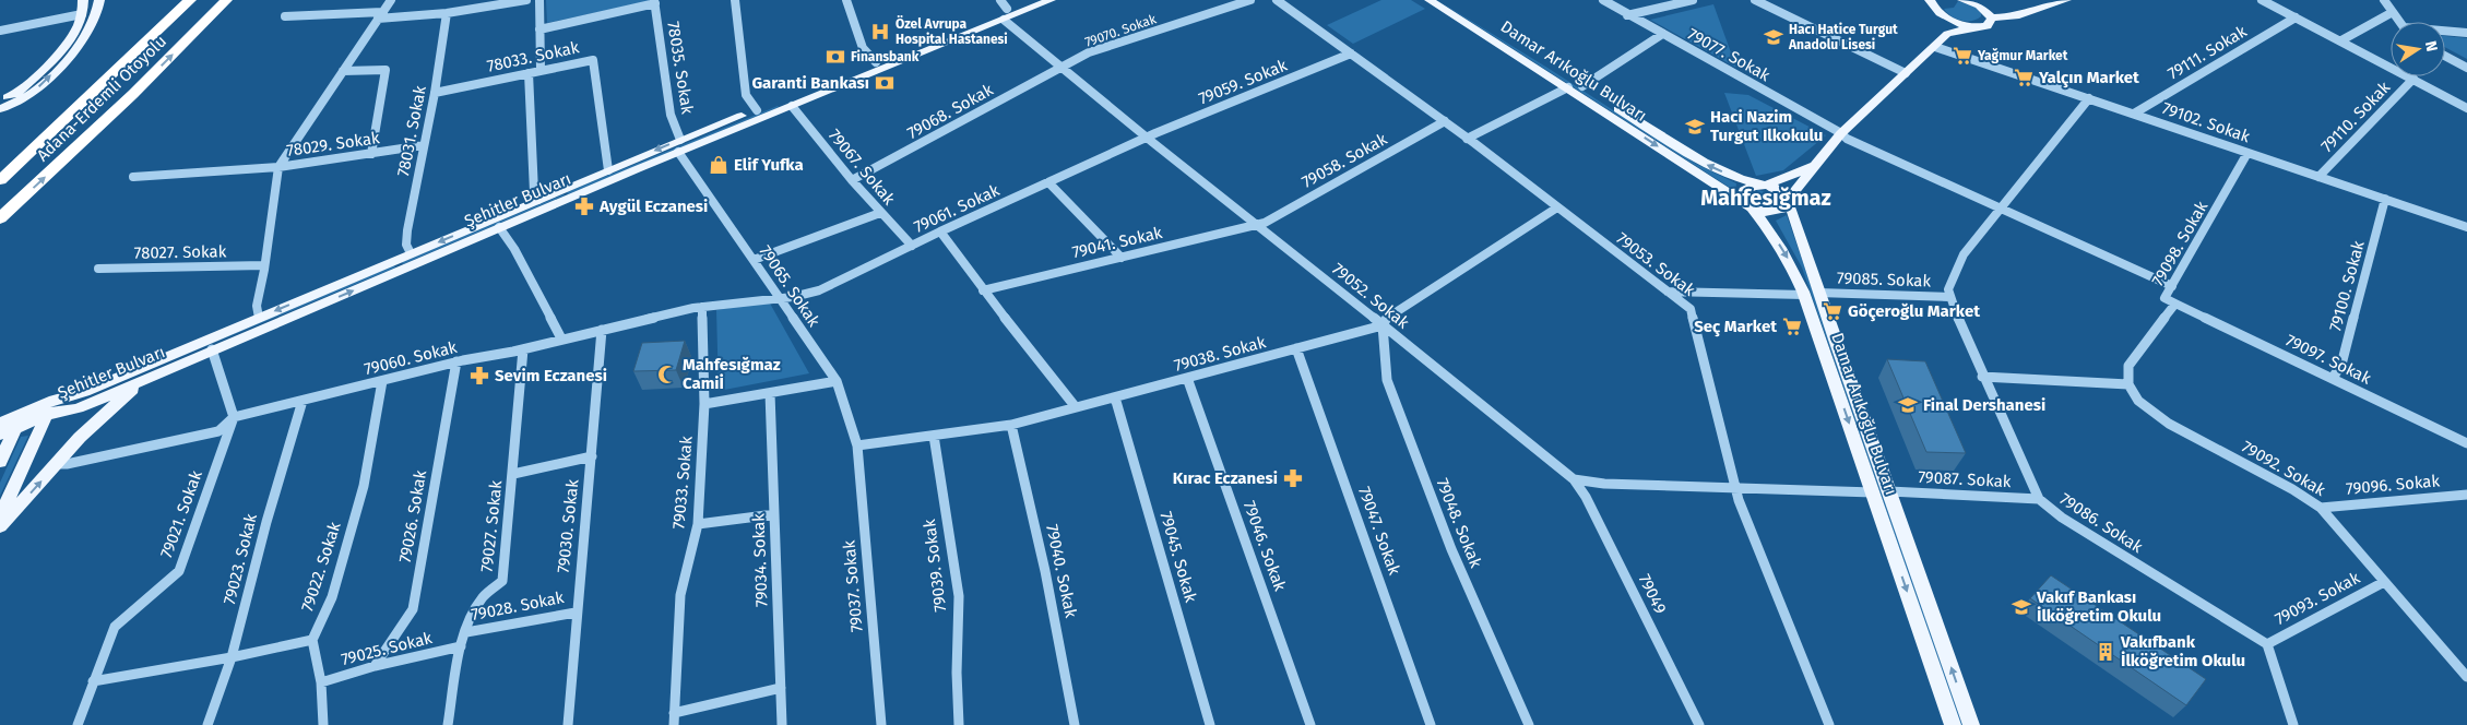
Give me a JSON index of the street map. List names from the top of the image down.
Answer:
{
  "streets": {
    "highway": ["Adana-Erdemli Otoyolu"],
    "main road": ["Damar Arıkoğlu Bulvarı", "Şehitler Bulvarı"],
    "street": [
      "79070. Sokak",
      "79111. Sokak",
      "79077. Sokak",
      "78033. Sokak",
      "78035. Sokak",
      "79059. Sokak",
      "79068. Sokak",
      "79110. Sokak",
      "79102. Sokak",
      "78031. Sokak",
      "78029. Sokak",
      "79058. Sokak",
      "79067. Sokak",
      "79061. Sokak",
      "79041. Sokak",
      "79098. Sokak",
      "78027. Sokak",
      "79053. Sokak",
      "79085. Sokak",
      "79065. Sokak",
      "79100. Sokak",
      "79052. Sokak",
      "79038. Sokak",
      "79060. Sokak",
      "79097. Sokak",
      "79092. Sokak",
      "79087. Sokak",
      "79033. Sokak",
      "79096. Sokak",
      "79021. Sokak",
      "79026. Sokak",
      "79048. Sokak",
      "79086. Sokak",
      "79027. Sokak",
      "79030. Sokak",
      "79047. Sokak",
      "79046. Sokak",
      "79045. Sokak",
      "79023. Sokak",
      "79034. Sokak",
      "79039. Sokak",
      "79022. Sokak",
      "79040. Sokak",
      "79037. Sokak",
      "79049",
      "79093. Sokak",
      "79028. Sokak",
      "79025. Sokak"
    ]
  },
  "crossings": [
    ["79070. Sokak", "79068. Sokak"],
    ["79111. Sokak", "79102. Sokak"],
    ["79077. Sokak", "79098. Sokak"],
    ["78033. Sokak", "78031. Sokak"],
    ["78033. Sokak", "Şehitler Bulvarı"],
    ["78035. Sokak", "Şehitler Bulvarı"],
    ["78035. Sokak", "79065. Sokak"],
    ["Damar Arıkoğlu Bulvarı", "79085. Sokak"],
    ["Damar Arıkoğlu Bulvarı", "79087. Sokak"],
    ["79059. Sokak", "79061. Sokak"],
    ["79059. Sokak", "79053. Sokak"],
    ["79059. Sokak", "79052. Sokak"],
    ["79068. Sokak", "79067. Sokak"],
    ["79110. Sokak", "79102. Sokak"],
    ["79102. Sokak", "79098. Sokak"],
    ["79102. Sokak", "79100. Sokak"],
    ["78031. Sokak", "78029. Sokak"],
    ["78031. Sokak", "Şehitler Bulvarı"],
    ["79058. Sokak", "79041. Sokak"],
    ["79058. Sokak", "79053. Sokak"],
    ["79058. Sokak", "79052. Sokak"],
    ["79067. Sokak", "Şehitler Bulvarı"],
    ["79067. Sokak", "79061. Sokak"],
    ["Şehitler Bulvarı", "79065. Sokak"],
    ["79061. Sokak", "79065. Sokak"],
    ["79061. Sokak", "79052. Sokak"],
    ["79061. Sokak", "79060. Sokak"],
    ["79041. Sokak", "79052. Sokak"],
    ["79098. Sokak", "79097. Sokak"],
    ["79098. Sokak", "79092. Sokak"],
    ["79053. Sokak", "79085. Sokak"],
    ["79053. Sokak", "79038. Sokak"],
    ["79085. Sokak", "79086. Sokak"],
    ["79065. Sokak", "79038. Sokak"],
    ["79065. Sokak", "79060. Sokak"],
    ["79065. Sokak", "79037. Sokak"],
    ["79100. Sokak", "79097. Sokak"],
    ["79052. Sokak", "79038. Sokak"],
    ["79052. Sokak", "79048. Sokak"],
    ["79052. Sokak", "79049"],
    ["79038. Sokak", "79048. Sokak"],
    ["79038. Sokak", "79047. Sokak"],
    ["79038. Sokak", "79046. Sokak"],
    ["79038. Sokak", "79045. Sokak"],
    ["79038. Sokak", "79039. Sokak"],
    ["79038. Sokak", "79040. Sokak"],
    ["79038. Sokak", "79037. Sokak"],
    ["79060. Sokak", "79033. Sokak"],
    ["79060. Sokak", "79021. Sokak"],
    ["79060. Sokak", "79026. Sokak"],
    ["79060. Sokak", "79027. Sokak"],
    ["79060. Sokak", "79030. Sokak"],
    ["79060. Sokak", "79023. Sokak"],
    ["79060. Sokak", "79022. Sokak"],
    ["79092. Sokak", "79096. Sokak"],
    ["79092. Sokak", "79093. Sokak"],
    ["79087. Sokak", "79086. Sokak"],
    ["79026. Sokak", "79025. Sokak"],
    ["79086. Sokak", "79093. Sokak"],
    ["79027. Sokak", "79028. Sokak"],
    ["79027. Sokak", "79025. Sokak"],
    ["79030. Sokak", "79028. Sokak"]
  ],
  "districts": ["Mahfesığmaz"],
  "places": {
    "hospital": ["Özel Avrupa Hospital Hastanesi"],
    "school or university": [
      "Hacı Hatice Turgut Anadolu Lisesi",
      "Haci Nazim Turgut Ilkokulu",
      "Final Dershanesi",
      "Vakıf Bankası İlköğretim Okulu"
    ],
    "supermarket": [
      "Yağmur Market",
      "Yalçın Market",
      "Göçeroğlu Market",
      "Seç Market"
    ],
    "bank": ["Finansbank", "Garanti Bankası"],
    "shop": ["Elif Yufka"],
    "pharmacy": ["Aygül Eczanesi", "Sevim Eczanesi", "Kırac Eczanesi"],
    "mosque": ["Mahfesığmaz Camiİ"],
    "building": ["Vakıfbank İlköğretim Okulu"]
  },
  "north": "right"
}
